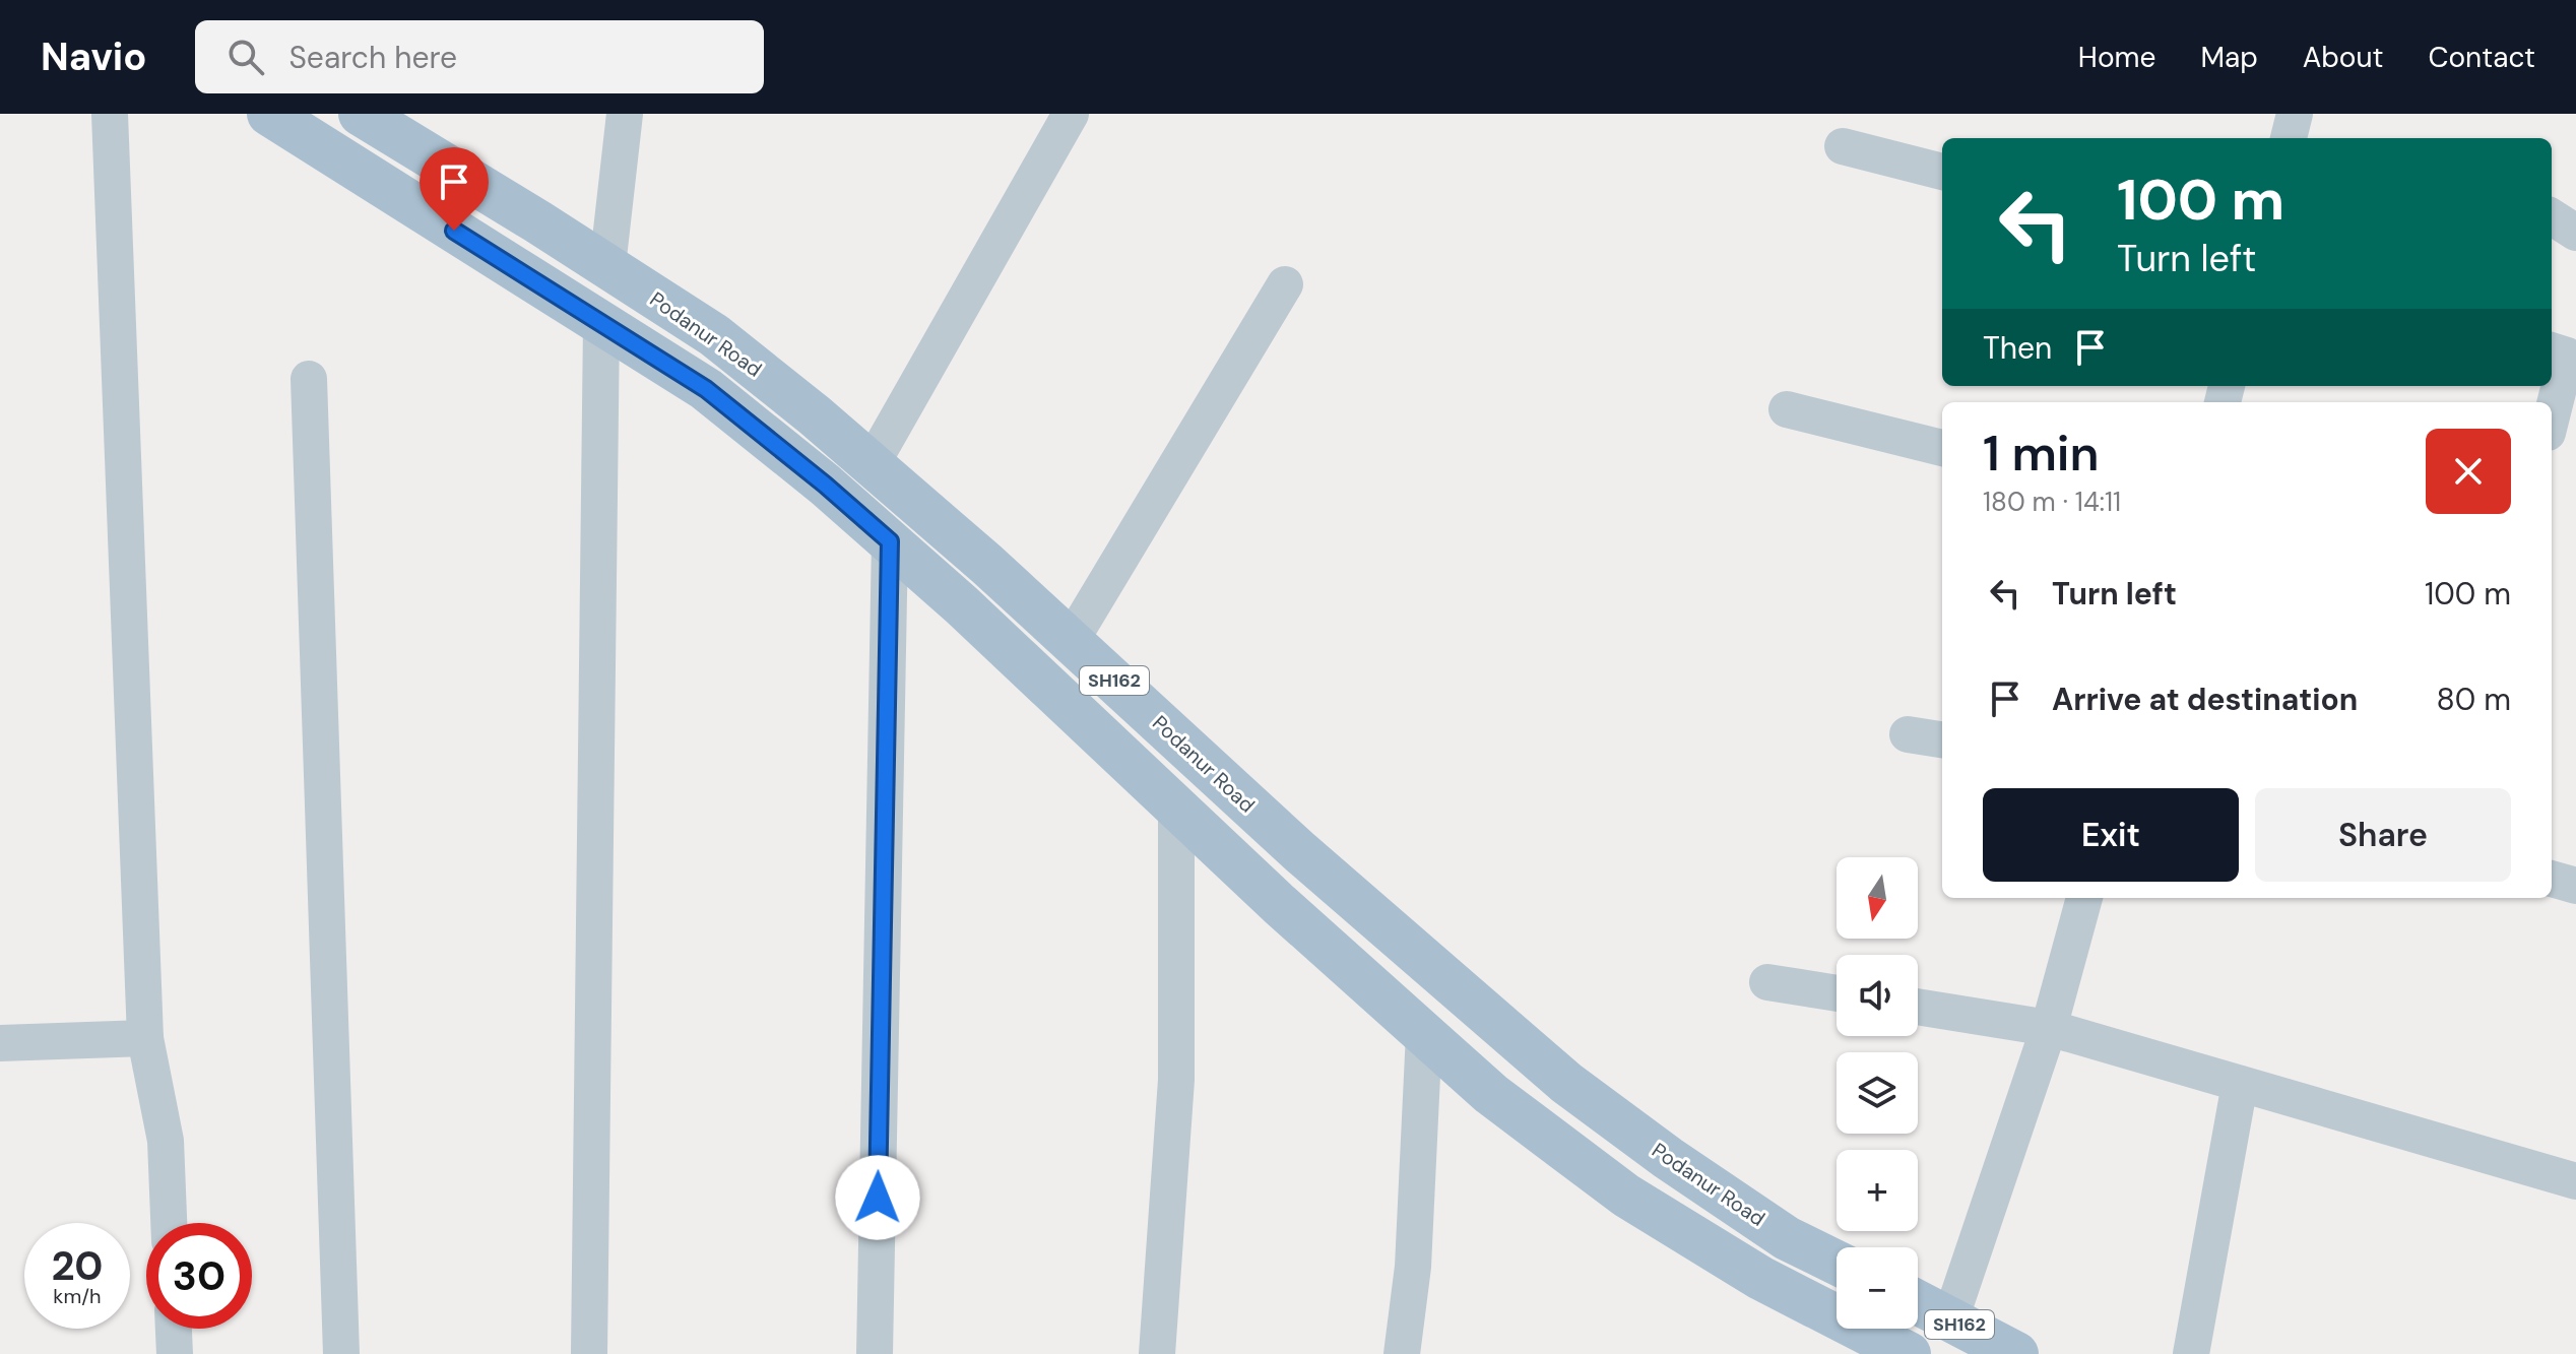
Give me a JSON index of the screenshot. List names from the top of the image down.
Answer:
{
  "streets": {
    "main road": ["Podanur Road", "SH162"]
  },
  "north": "bottom",
  "page": {
    "header": "Navio",
    "search": "Search here",
    "nav": [
      "Home",
      "Map",
      "About",
      "Contact"
    ],
    "turn": ["100 m", "Turn left"],
    "then": "Then",
    "heading": ["1 min", "180 m · 14:11"],
    "list": [
      {
        "name": "Turn left",
        "value": "100 m"
      },
      {
        "name": "Arrive at destination",
        "value": "80 m"
      }
    ],
    "buttons": ["Exit", "Share"],
    "map_buttons": ["+", "−"],
    "speed": "20 km/h",
    "limit": "30"
  }
}
